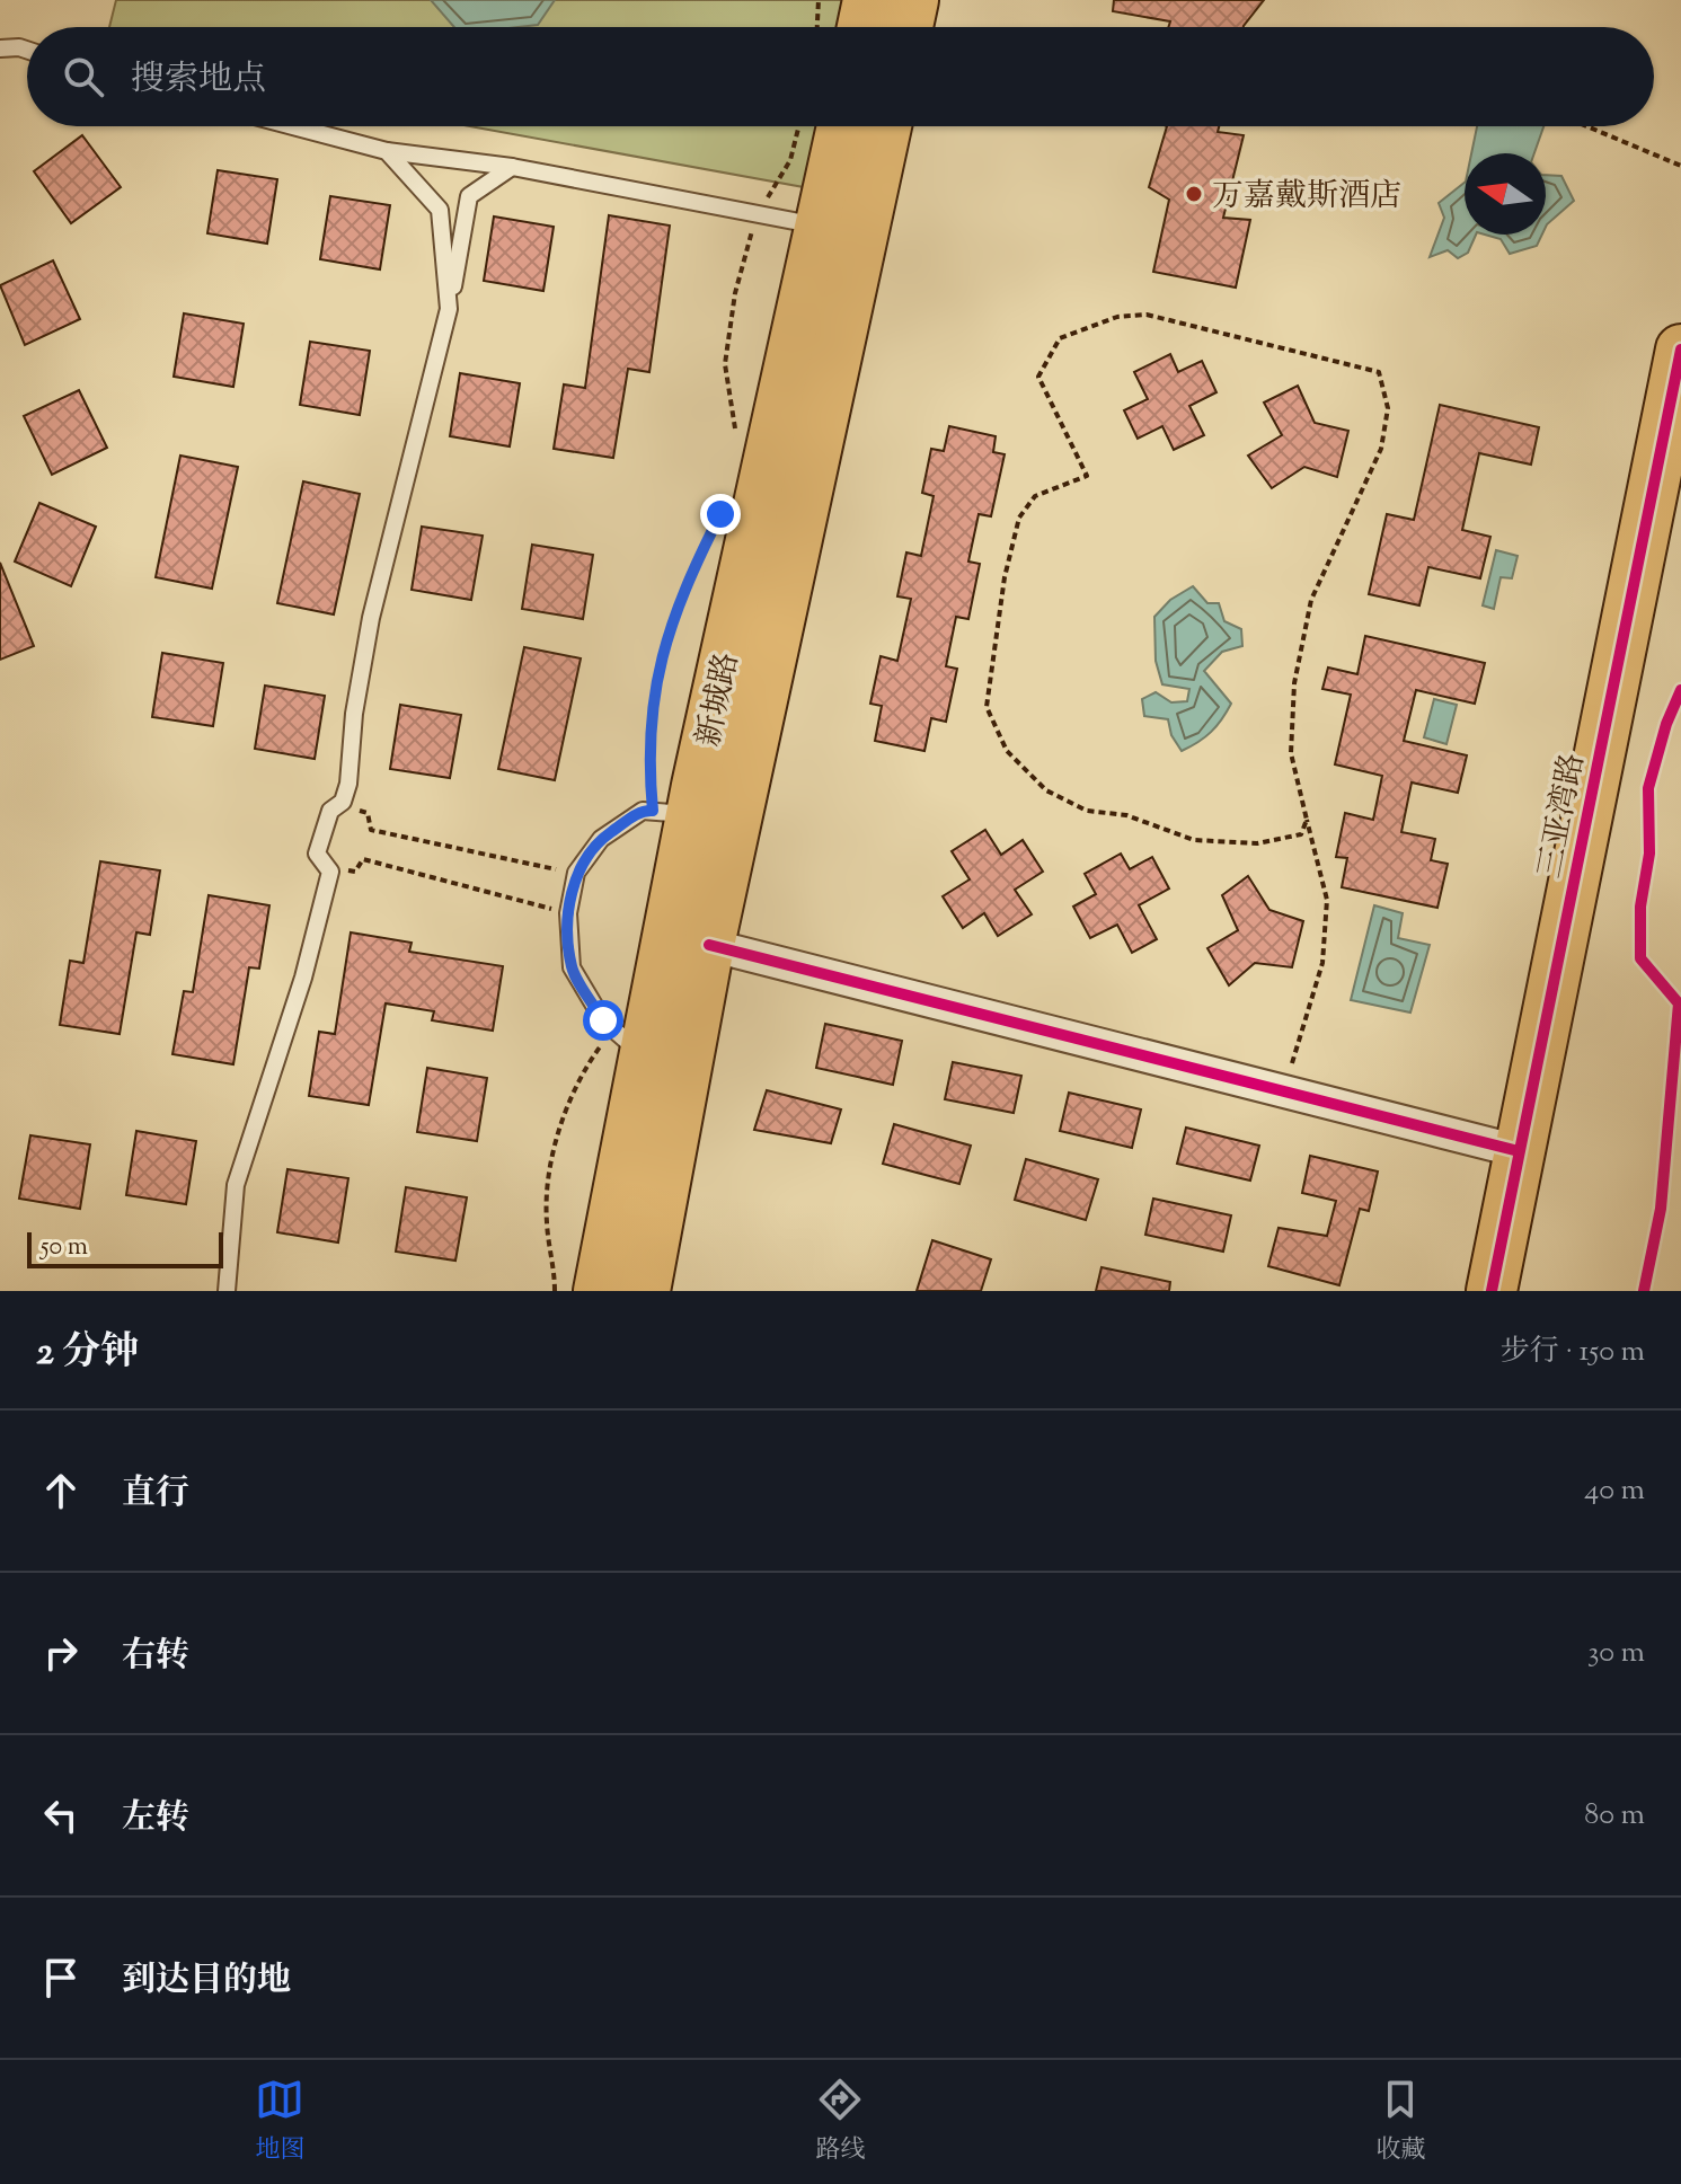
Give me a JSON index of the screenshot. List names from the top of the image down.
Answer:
{
  "streets": {
    "main road": ["新城路", "三亚湾路"]
  },
  "places": ["万嘉戴斯酒店"],
  "scale_bar": "50 m",
  "north": "left",
  "page": {
    "search": "搜索地点",
    "scale": "50 m",
    "heading": ["2 分钟", "步行 · 150 m"],
    "list": [
      ["直行", "40 m"],
      ["右转", "30 m"],
      ["左转", "80 m"],
      "到达目的地"
    ],
    "nav": ["地图", "路线", "收藏"]
  }
}
